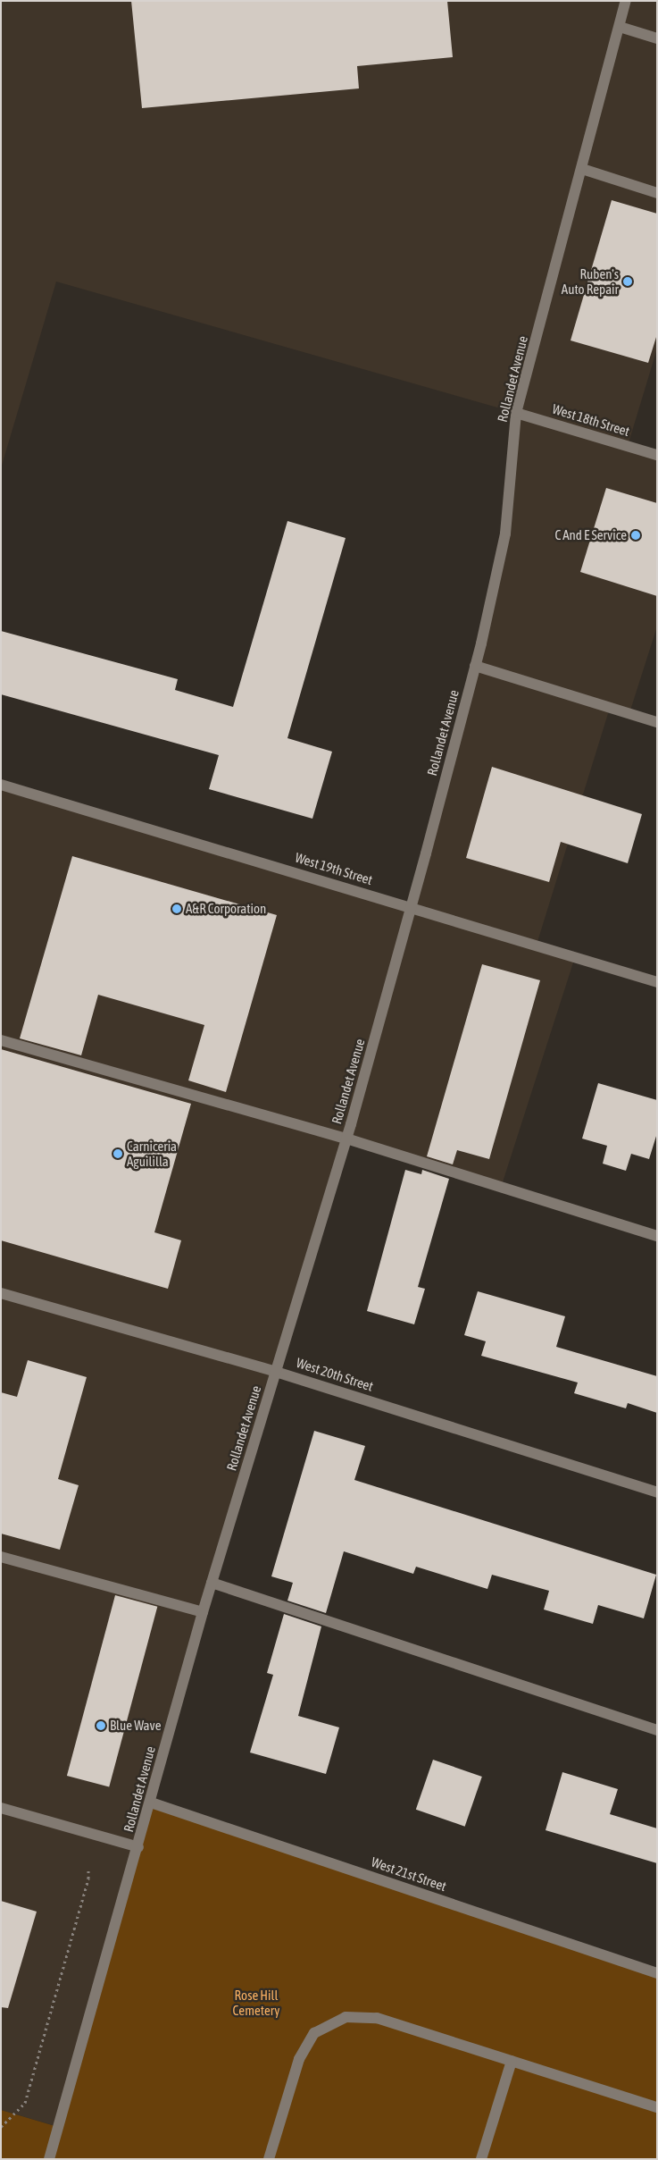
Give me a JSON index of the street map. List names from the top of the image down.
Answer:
{
  "streets": {
    "street": [
      "Rollandet Avenue",
      "West 18th Street",
      "West 19th Street",
      "West 20th Street",
      "West 21st Street"
    ]
  },
  "crossings": [
    ["Rollandet Avenue", "West 18th Street"],
    ["Rollandet Avenue", "West 19th Street"],
    ["Rollandet Avenue", "West 20th Street"],
    ["Rollandet Avenue", "West 21st Street"]
  ],
  "parks": ["Rose Hill Cemetery"],
  "places": [
    "Ruben's Auto Repair",
    "C And E Service",
    "A&R Corporation",
    "Carniceria Aguililla",
    "Blue Wave"
  ]
}
